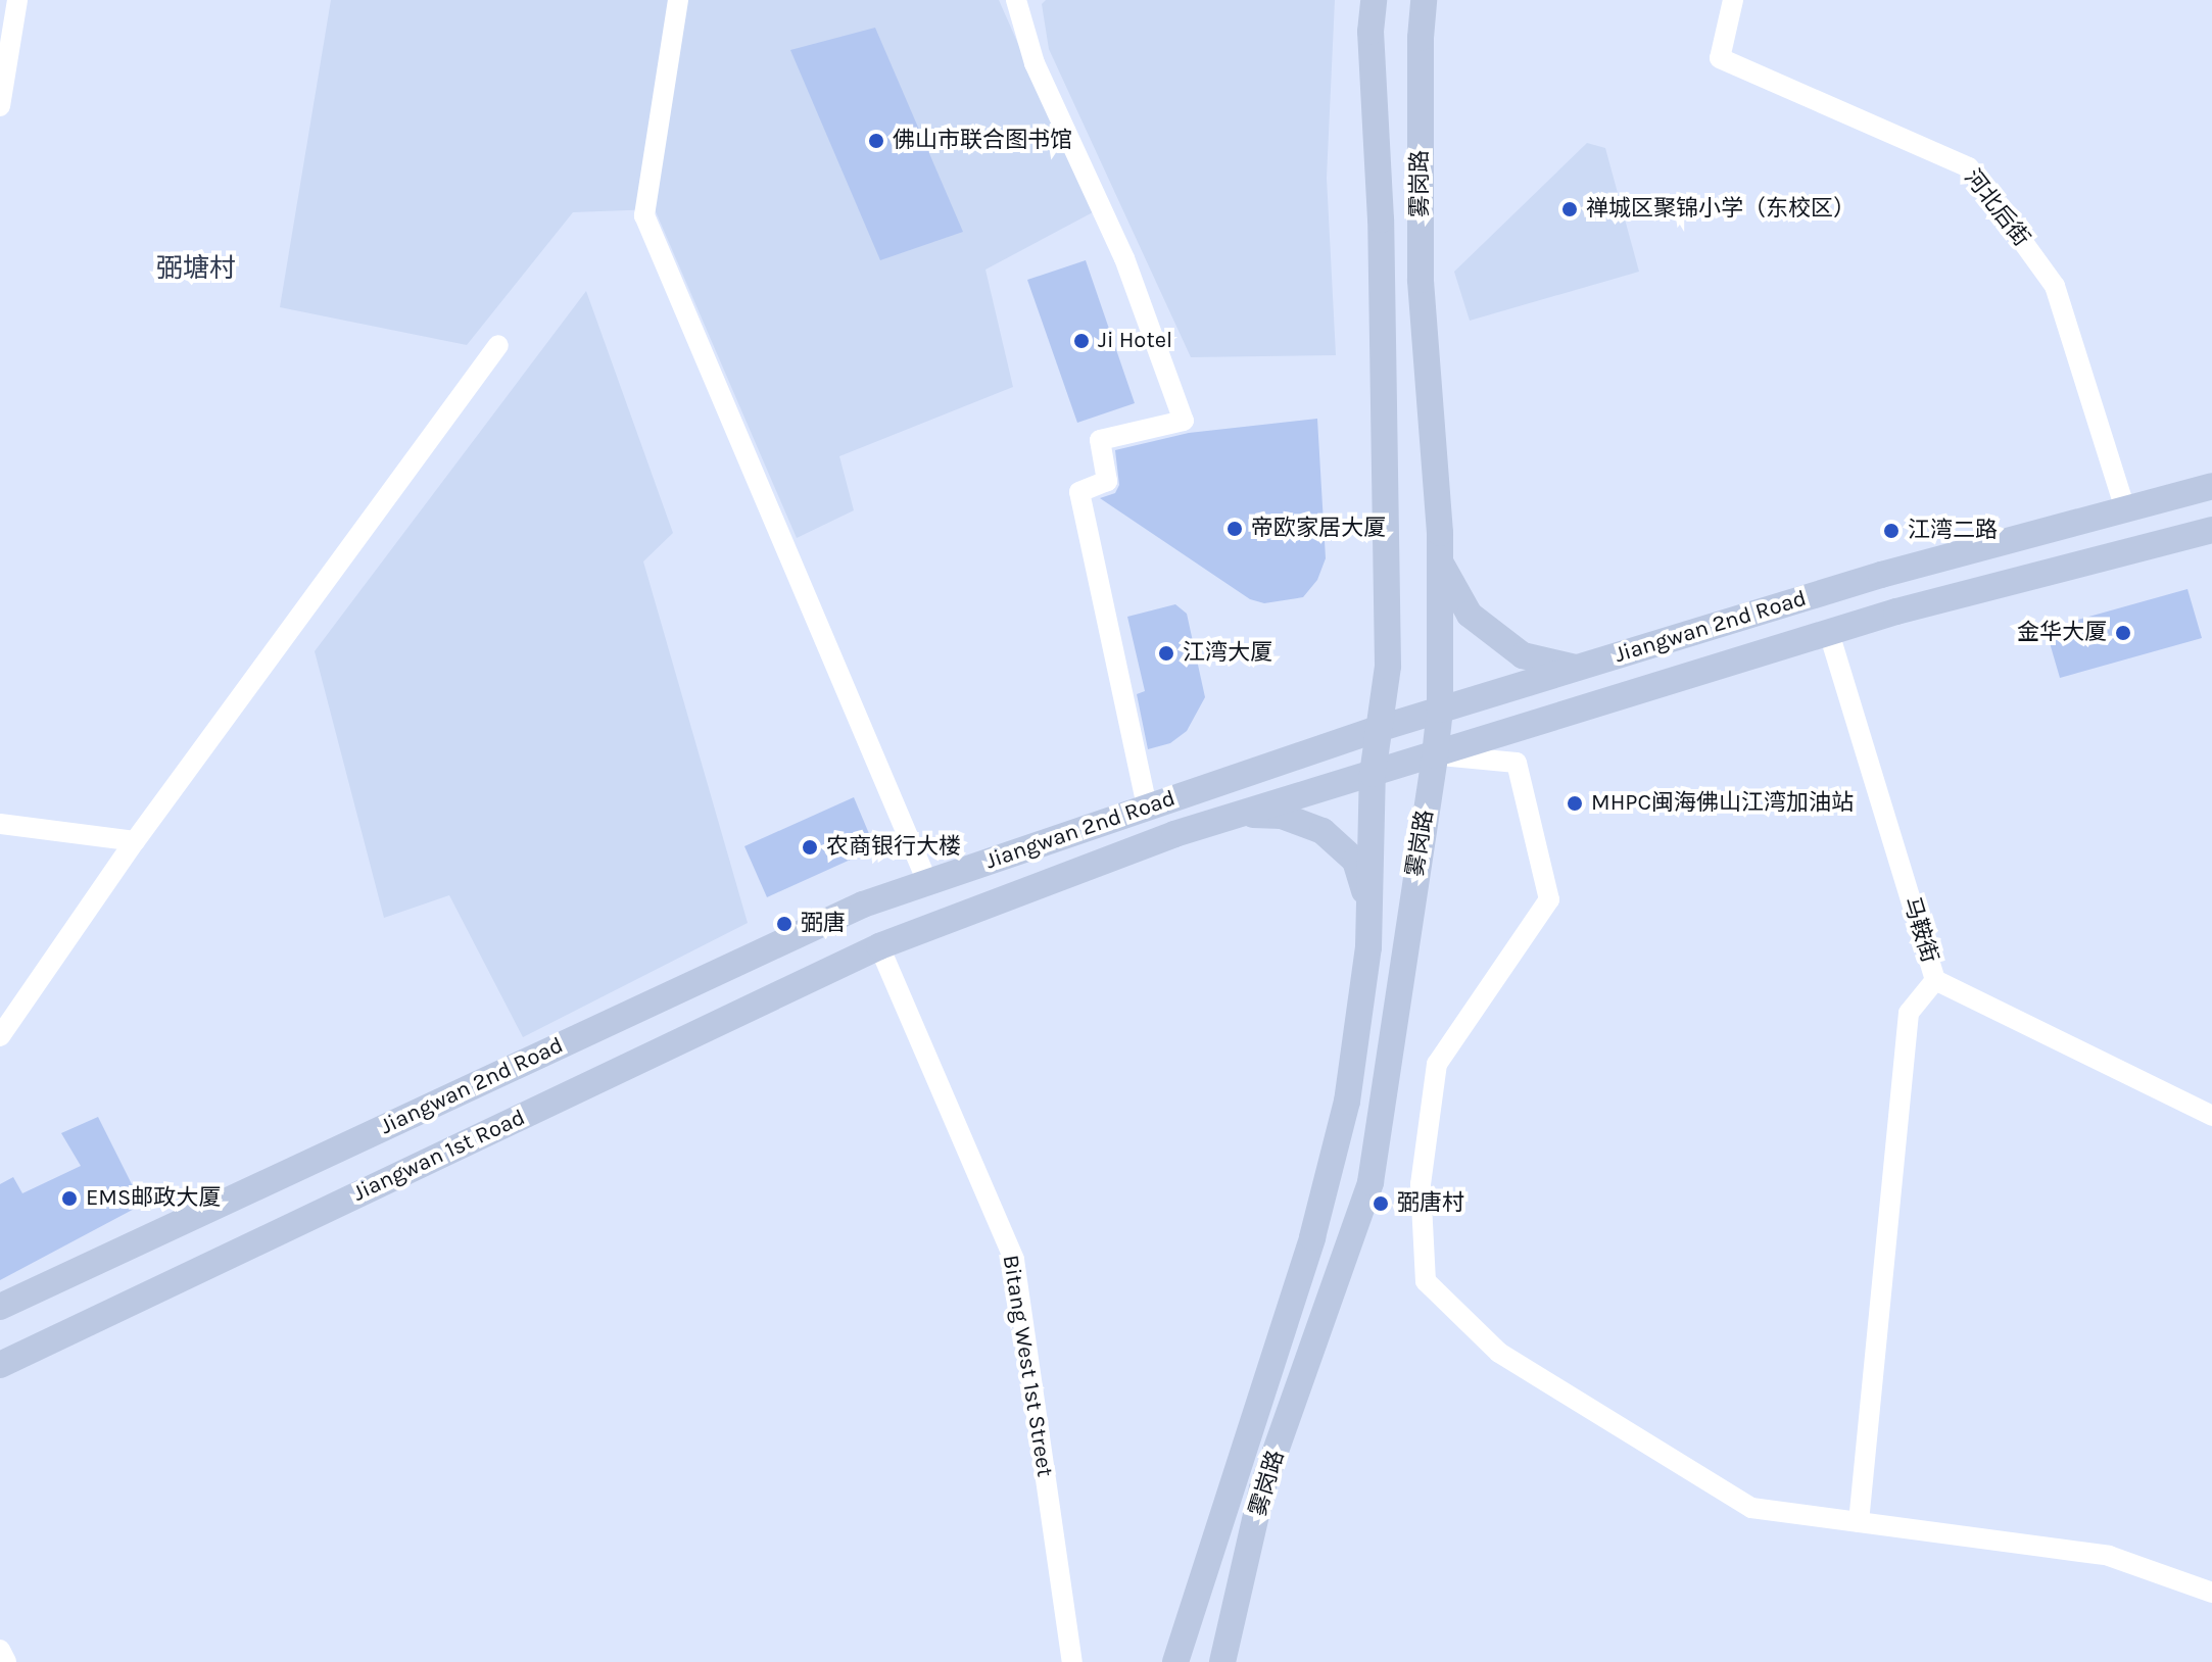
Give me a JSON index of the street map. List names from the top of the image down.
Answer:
{
  "streets": {
    "main road": ["雾岗路", "Jiangwan 2nd Road", "Jiangwan 1st Road"],
    "street": ["河北后街", "马鞍街", "Bitang West 1st Street"]
  },
  "crossings": [
    ["雾岗路", "Jiangwan 2nd Road"],
    ["河北后街", "Jiangwan 2nd Road"],
    ["Jiangwan 2nd Road", "马鞍街"],
    ["Jiangwan 2nd Road", "Jiangwan 1st Road"],
    ["Jiangwan 2nd Road", "Bitang West 1st Street"],
    ["Jiangwan 1st Road", "Bitang West 1st Street"]
  ],
  "districts": ["弼塘村"],
  "places": [
    "佛山市联合图书馆",
    "禅城区聚锦小学（东校区）",
    "Ji Hotel",
    "帝欧家居大厦",
    "江湾二路",
    "金华大厦",
    "江湾大厦",
    "MHPC闽海佛山江湾加油站",
    "农商银行大楼",
    "弼唐",
    "EMS邮政大厦",
    "弼唐村"
  ]
}
